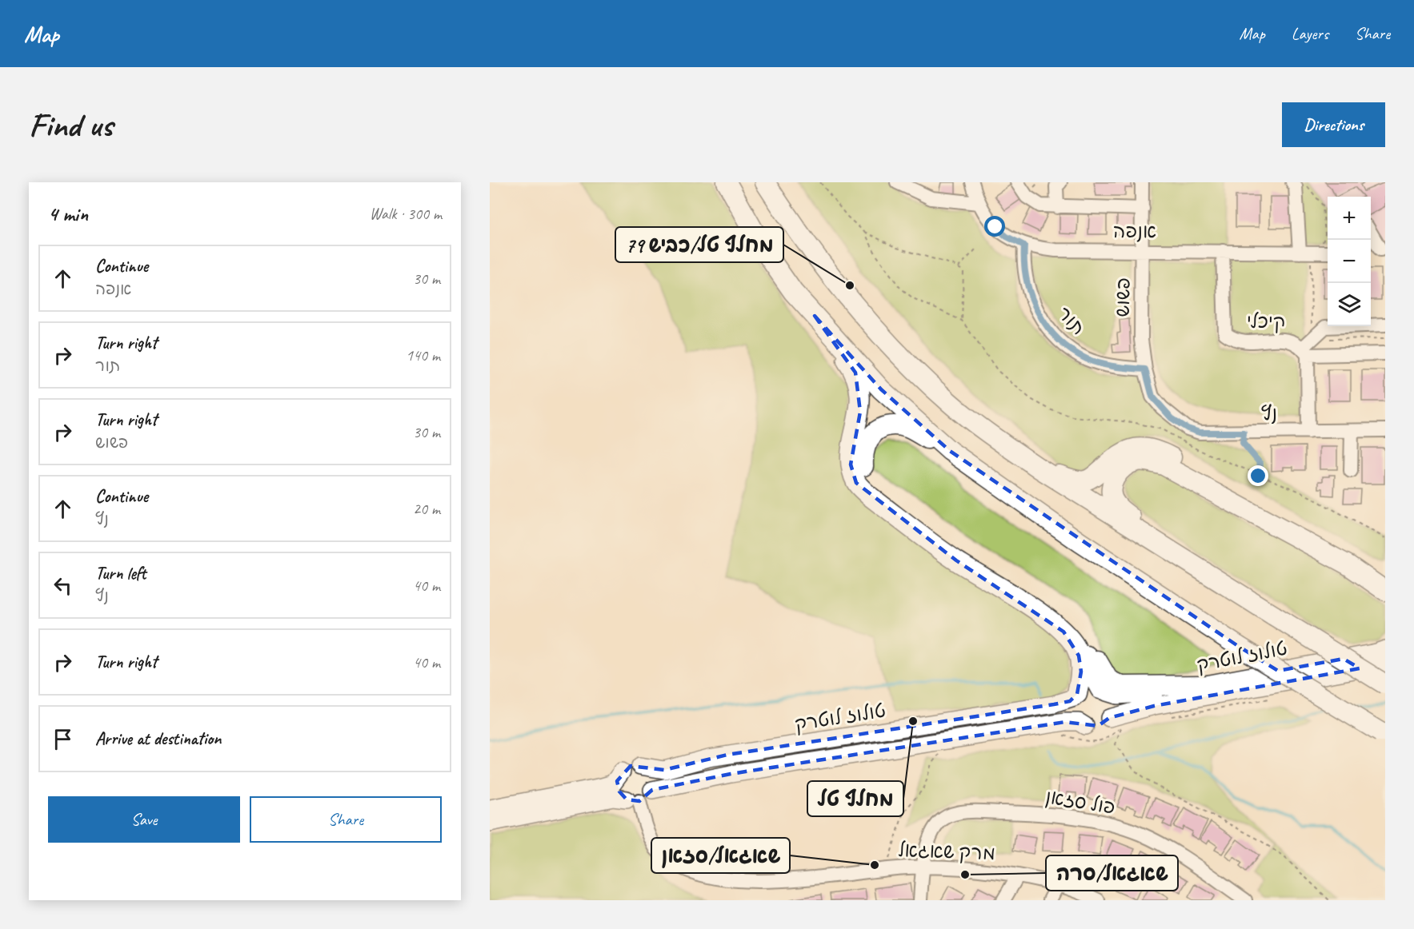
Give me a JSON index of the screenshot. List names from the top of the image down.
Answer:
{
  "streets": {
    "main road": ["טולוז לוטרק"],
    "street": [
      "אנפה",
      "פשוש",
      "תור",
      "קיכלי",
      "נץ",
      "פול סזאן",
      "מרק שאגאל"
    ]
  },
  "crossings": [
    ["אנפה", "פשוש"],
    ["אנפה", "תור"],
    ["אנפה", "קיכלי"],
    ["פשוש", "תור"],
    ["פשוש", "נץ"],
    ["טולוז לוטרק", "מרק שאגאל"],
    ["פול סזאן", "מרק שאגאל"]
  ],
  "places": [
    "מחלף טל/כביש 79",
    "מחלף טל",
    "שאגאל/סזאן",
    "שאגאל/סרה"
  ],
  "page": {
    "header": "Map",
    "nav": ["Map", "Layers", "Share"],
    "buttons": [
      "Directions",
      ["Save", "Share"]
    ],
    "title": "Find us",
    "heading": ["4 min", "Walk · 300 m"],
    "map_buttons": ["+", "−"],
    "list": [
      ["Continue", "אנפה", "30 m"],
      ["Turn right", "תור", "140 m"],
      ["Turn right", "פשוש", "30 m"],
      ["Continue", "נץ", "20 m"],
      ["Turn left", "נץ", "40 m"],
      ["Turn right", "40 m"],
      "Arrive at destination"
    ]
  }
}
